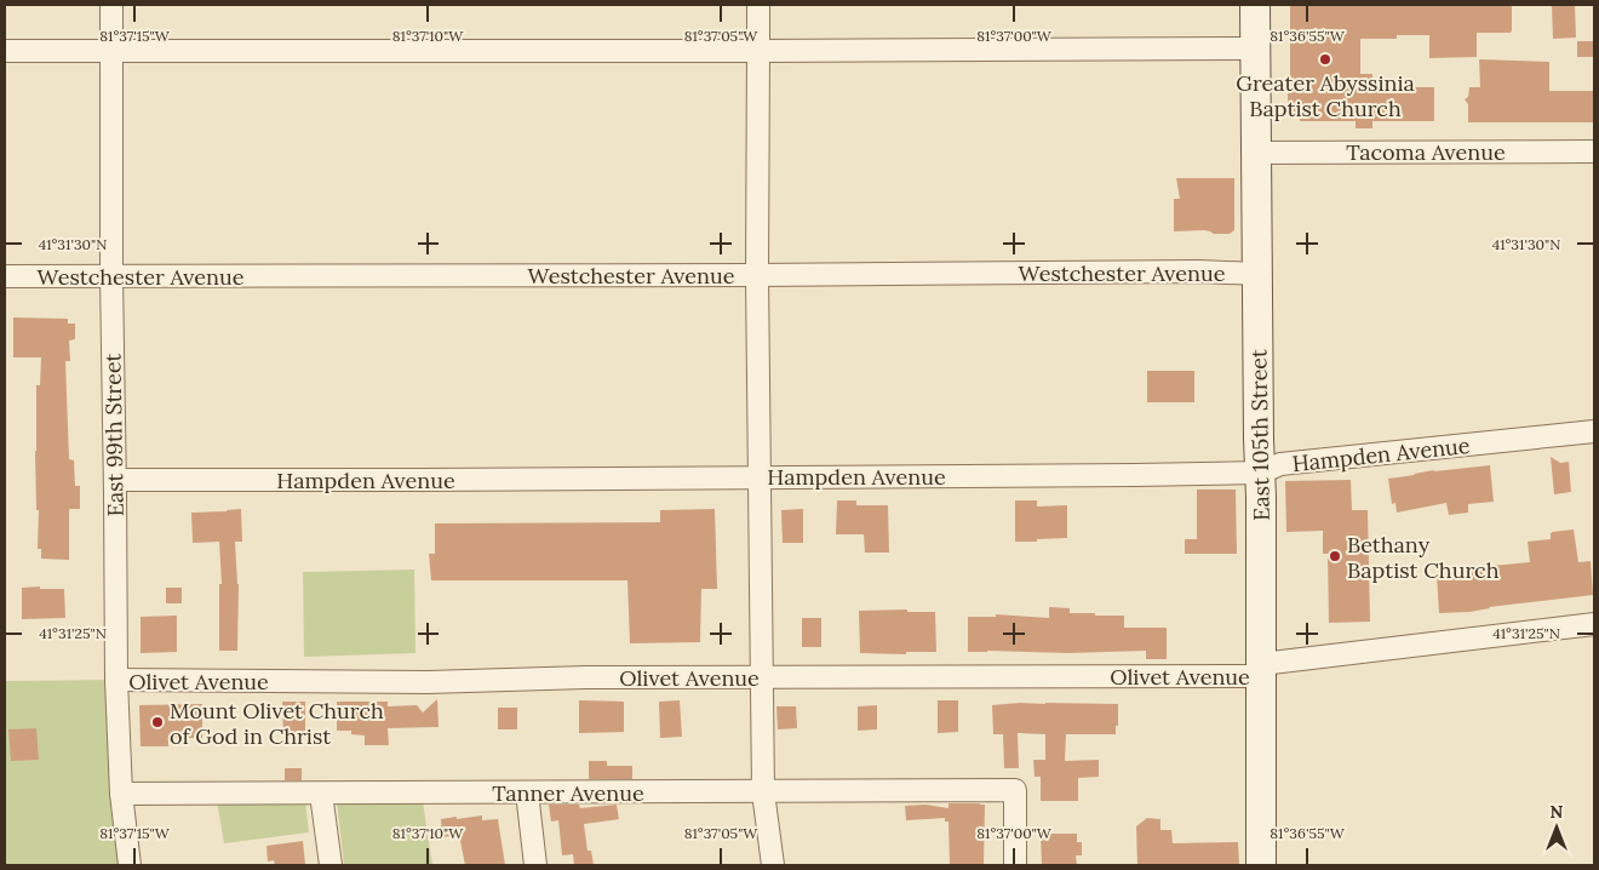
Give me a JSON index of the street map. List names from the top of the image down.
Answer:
{
  "streets": {
    "main road": ["East 105th Street"],
    "street": [
      "Tacoma Avenue",
      "Westchester Avenue",
      "East 99th Street",
      "Hampden Avenue",
      "Olivet Avenue",
      "Tanner Avenue"
    ]
  },
  "crossings": [
    ["Tacoma Avenue", "East 105th Street"],
    ["Westchester Avenue", "East 99th Street"],
    ["Westchester Avenue", "East 105th Street"],
    ["East 99th Street", "Hampden Avenue"],
    ["East 99th Street", "Olivet Avenue"],
    ["East 99th Street", "Tanner Avenue"],
    ["East 105th Street", "Hampden Avenue"],
    ["East 105th Street", "Olivet Avenue"]
  ],
  "places": ["Greater Abyssinia Baptist Church", "Bethany Baptist Church", "Mount Olivet Church of God in Christ"],
  "north": "top",
  "coordinates": [
    "81°37'15\"W",
    "81°37'10\"W",
    "81°37'05\"W",
    "81°37'00\"W",
    "81°36'55\"W",
    "41°31'30\"N",
    "41°31'25\"N"
  ]
}
